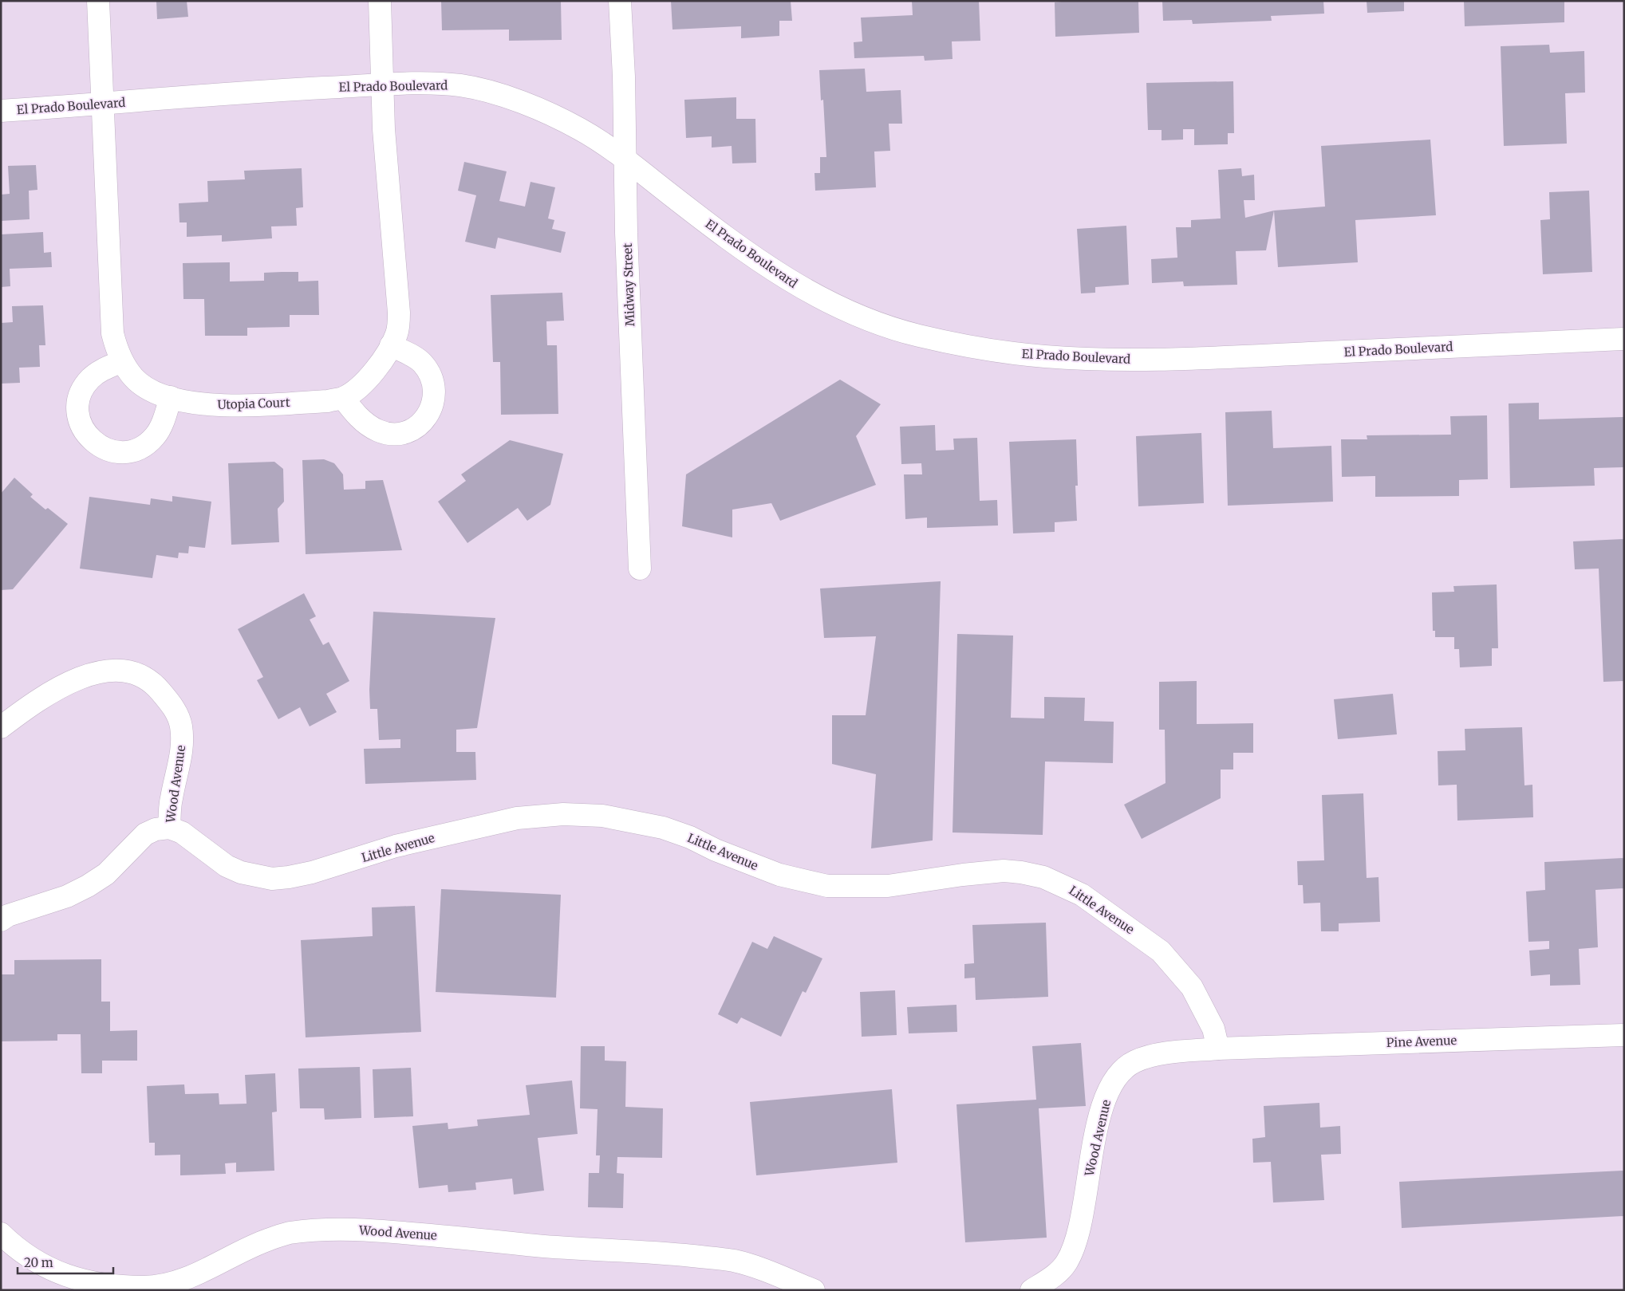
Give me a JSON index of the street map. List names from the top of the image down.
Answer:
{
  "streets": {
    "street": [
      "El Prado Boulevard",
      "Midway Street",
      "Utopia Court",
      "Wood Avenue",
      "Little Avenue",
      "Pine Avenue"
    ]
  },
  "crossings": [
    ["El Prado Boulevard", "Midway Street"],
    ["El Prado Boulevard", "Utopia Court"],
    ["Wood Avenue", "Little Avenue"],
    ["Wood Avenue", "Pine Avenue"],
    ["Little Avenue", "Pine Avenue"]
  ],
  "scale_bar": "20 m"
}
